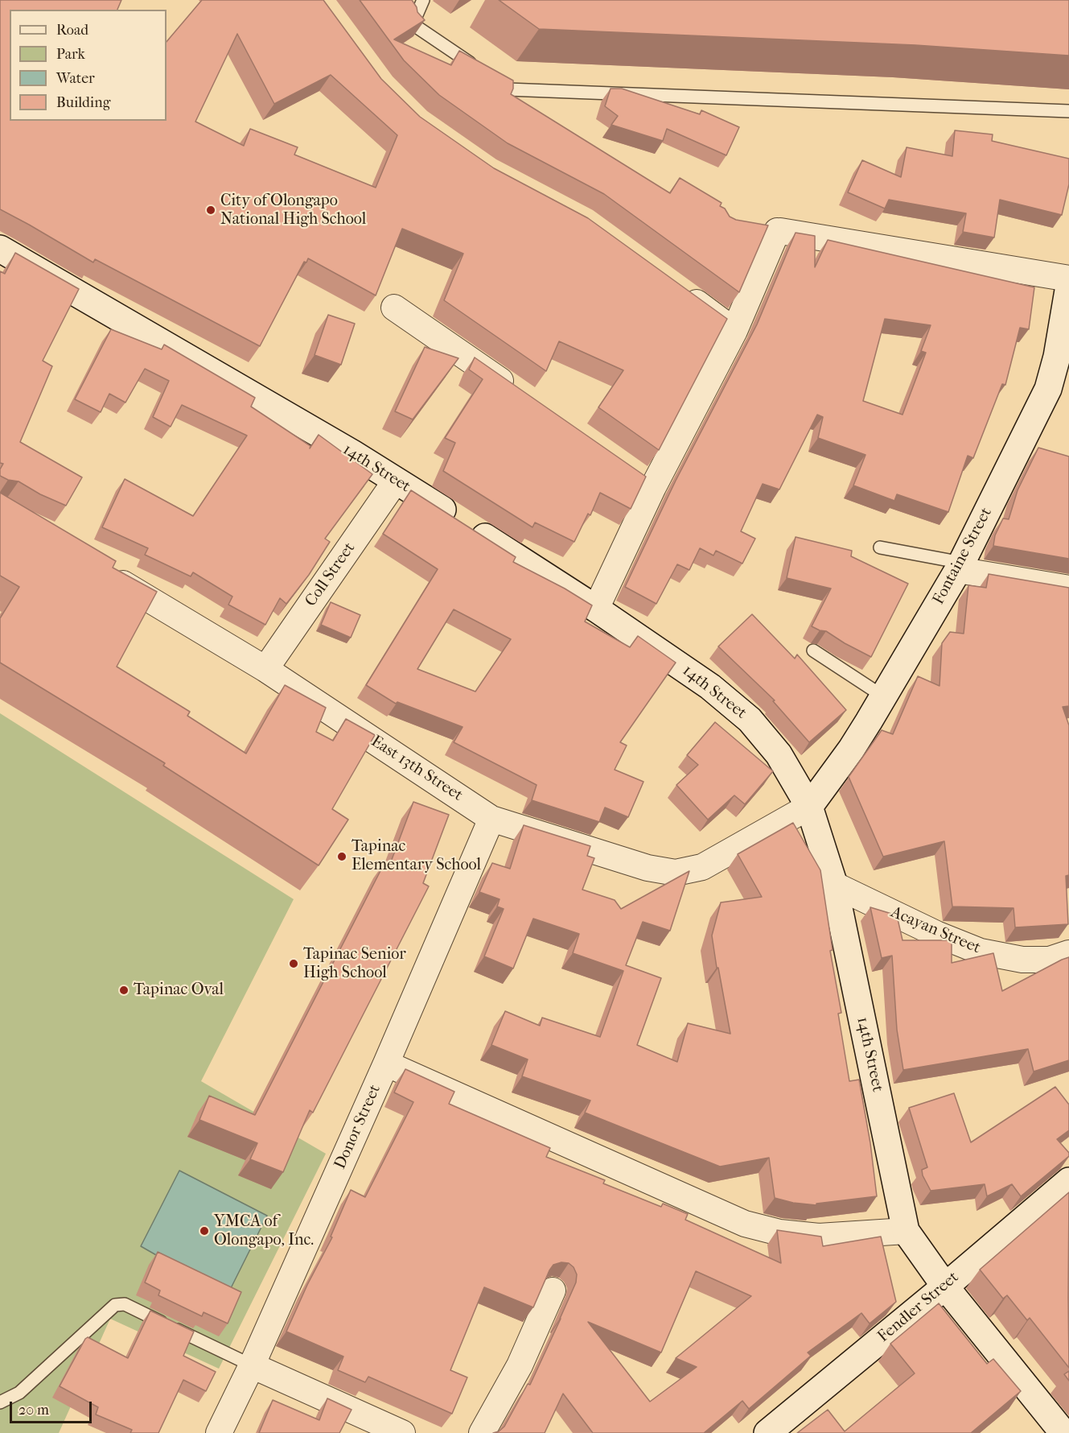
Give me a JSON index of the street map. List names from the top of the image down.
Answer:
{
  "streets": {
    "main road": ["14th Street", "Fontaine Street", "Fendler Street"],
    "street": [
      "Coll Street",
      "East 13th Street",
      "Acayan Street",
      "Donor Street"
    ]
  },
  "crossings": [
    ["14th Street", "Fontaine Street"],
    ["14th Street", "Coll Street"],
    ["14th Street", "East 13th Street"],
    ["14th Street", "Acayan Street"],
    ["14th Street", "Fendler Street"],
    ["Fontaine Street", "East 13th Street"],
    ["Coll Street", "East 13th Street"],
    ["East 13th Street", "Donor Street"]
  ],
  "places": [
    "City of Olongapo National High School",
    "Tapinac Elementary School",
    "Tapinac Senior High School",
    "Tapinac Oval",
    "YMCA of Olongapo, Inc."
  ],
  "legend": [
    "Road",
    "Park",
    "Water",
    "Building"
  ],
  "scale_bar": "20 m"
}
